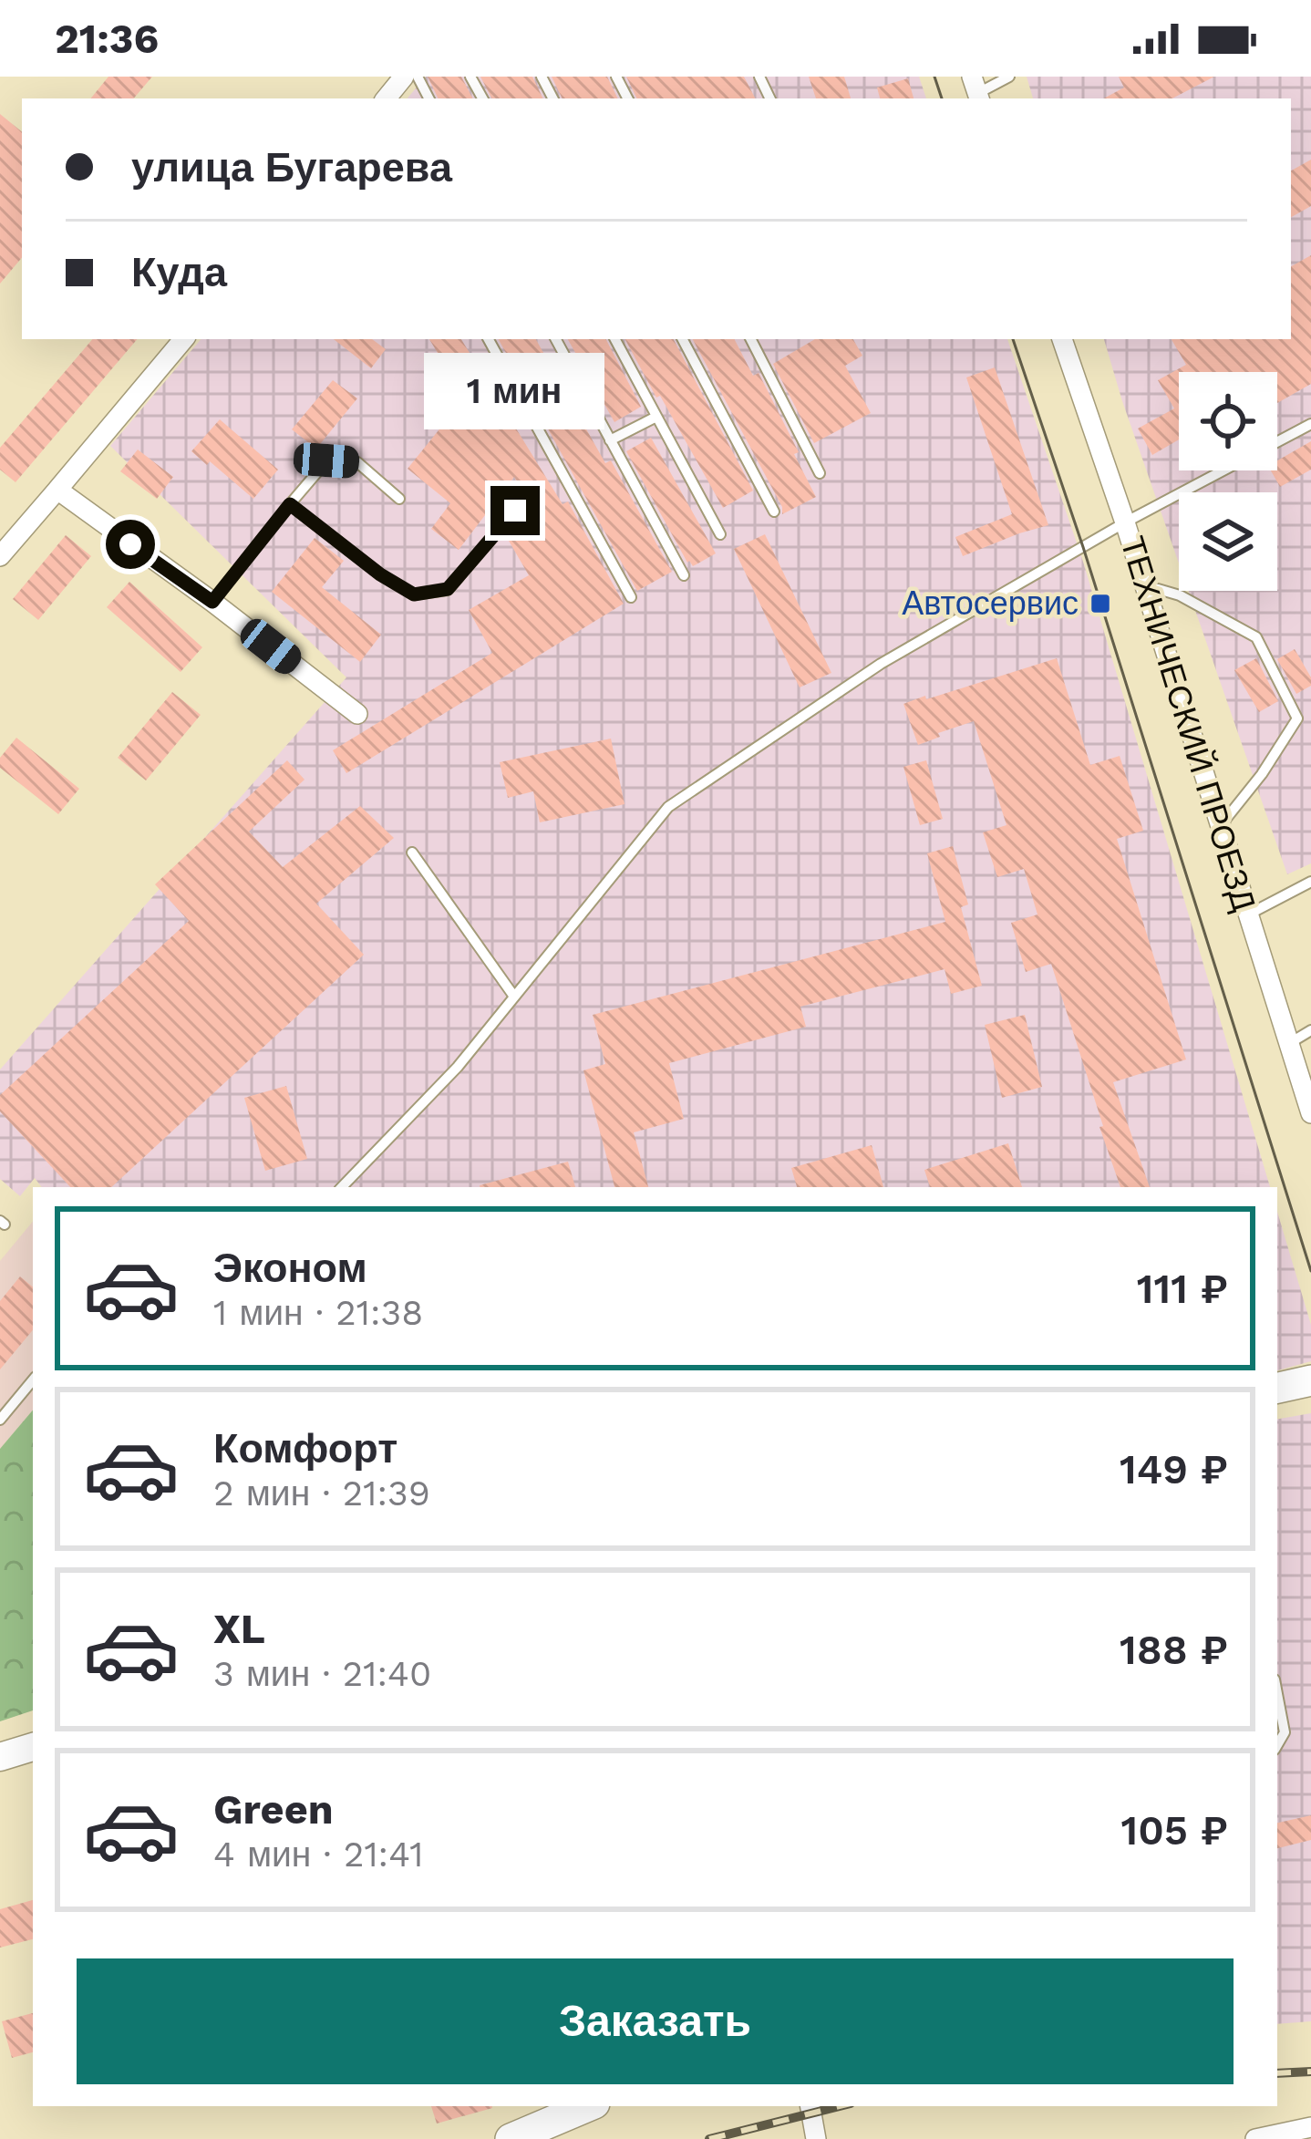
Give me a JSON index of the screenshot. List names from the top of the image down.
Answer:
{
  "streets": {
    "street": ["ТЕХНИЧЕСКИЙ ПРОЕЗД"]
  },
  "places": {
    "transit": ["Автосервис"]
  },
  "page": {
    "status": "21:36",
    "banner": ["улица Бугарева", "Куда"],
    "bubble": "1 мин",
    "list": [
      {
        "name": "Эконом",
        "note": "1 мин · 21:38",
        "value": "111 ₽"
      },
      {
        "name": "Комфорт",
        "note": "2 мин · 21:39",
        "value": "149 ₽"
      },
      {
        "name": "XL",
        "note": "3 мин · 21:40",
        "value": "188 ₽"
      },
      {
        "name": "Green",
        "note": "4 мин · 21:41",
        "value": "105 ₽"
      }
    ],
    "buttons": "Заказать"
  }
}
